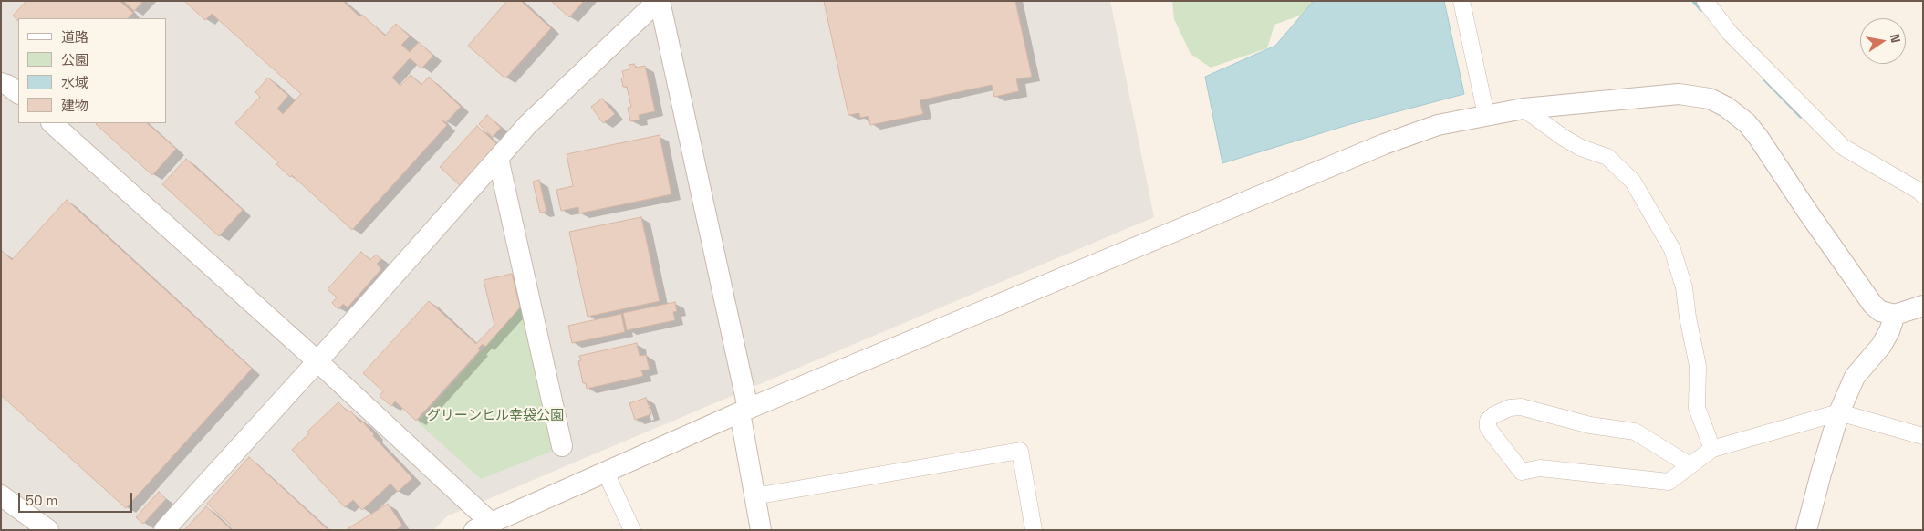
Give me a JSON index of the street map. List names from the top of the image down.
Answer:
{
  "parks": ["グリーンヒル幸袋公園"],
  "legend": [
    "道路",
    "公園",
    "水域",
    "建物"
  ],
  "scale_bar": "50 m",
  "north": "right"
}
